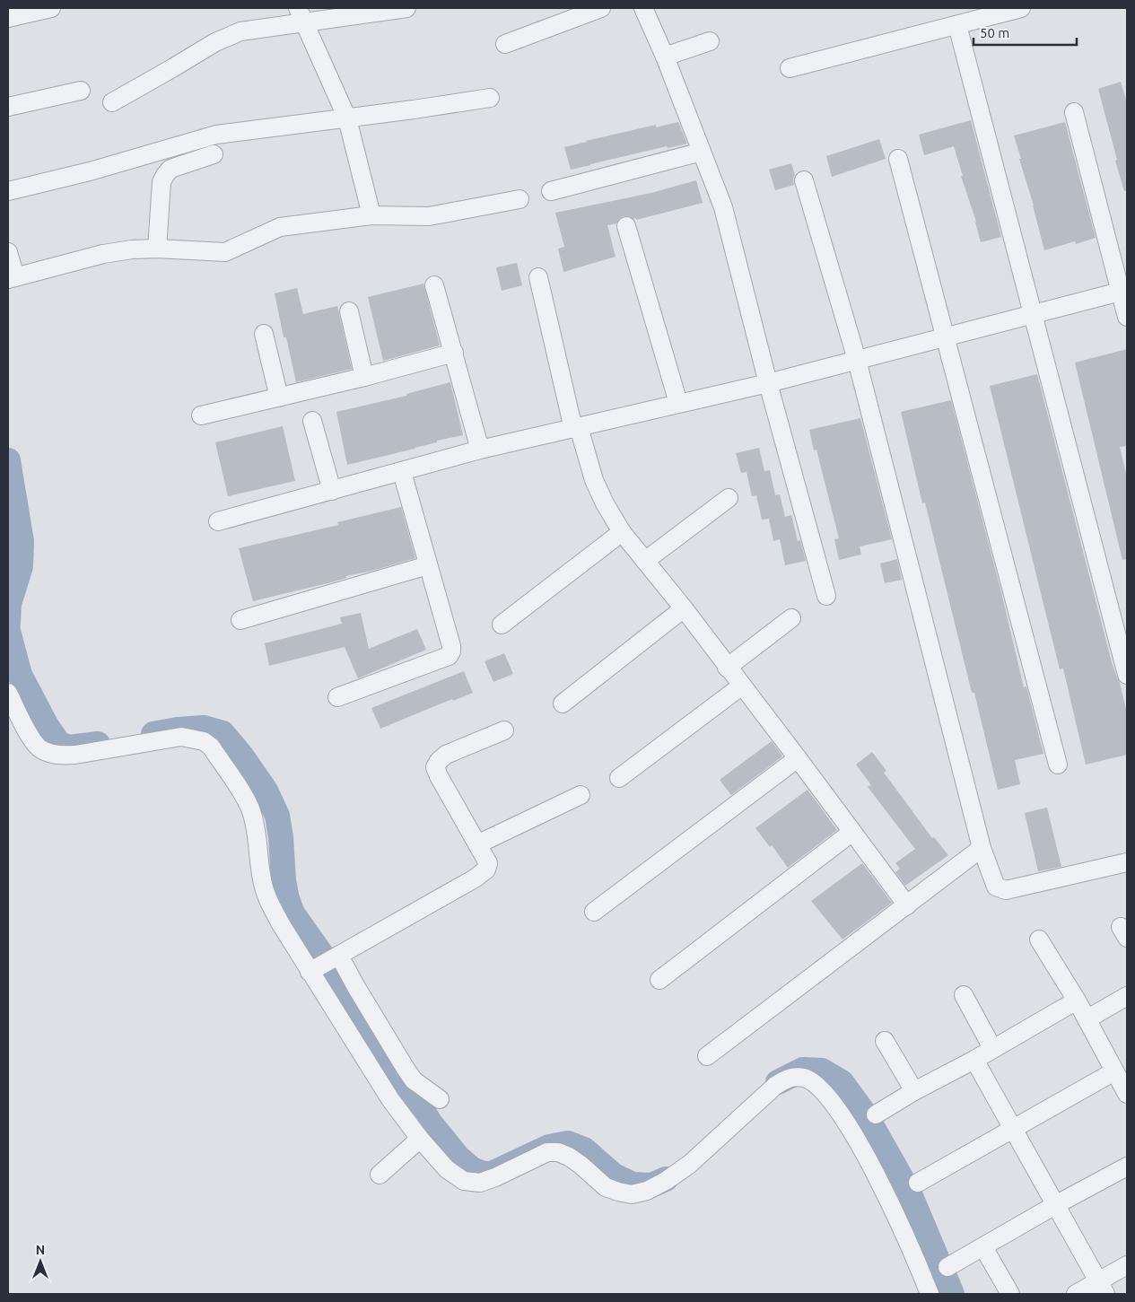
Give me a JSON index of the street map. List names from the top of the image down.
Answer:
{
  "scale_bar": "50 m",
  "north": "top"
}
